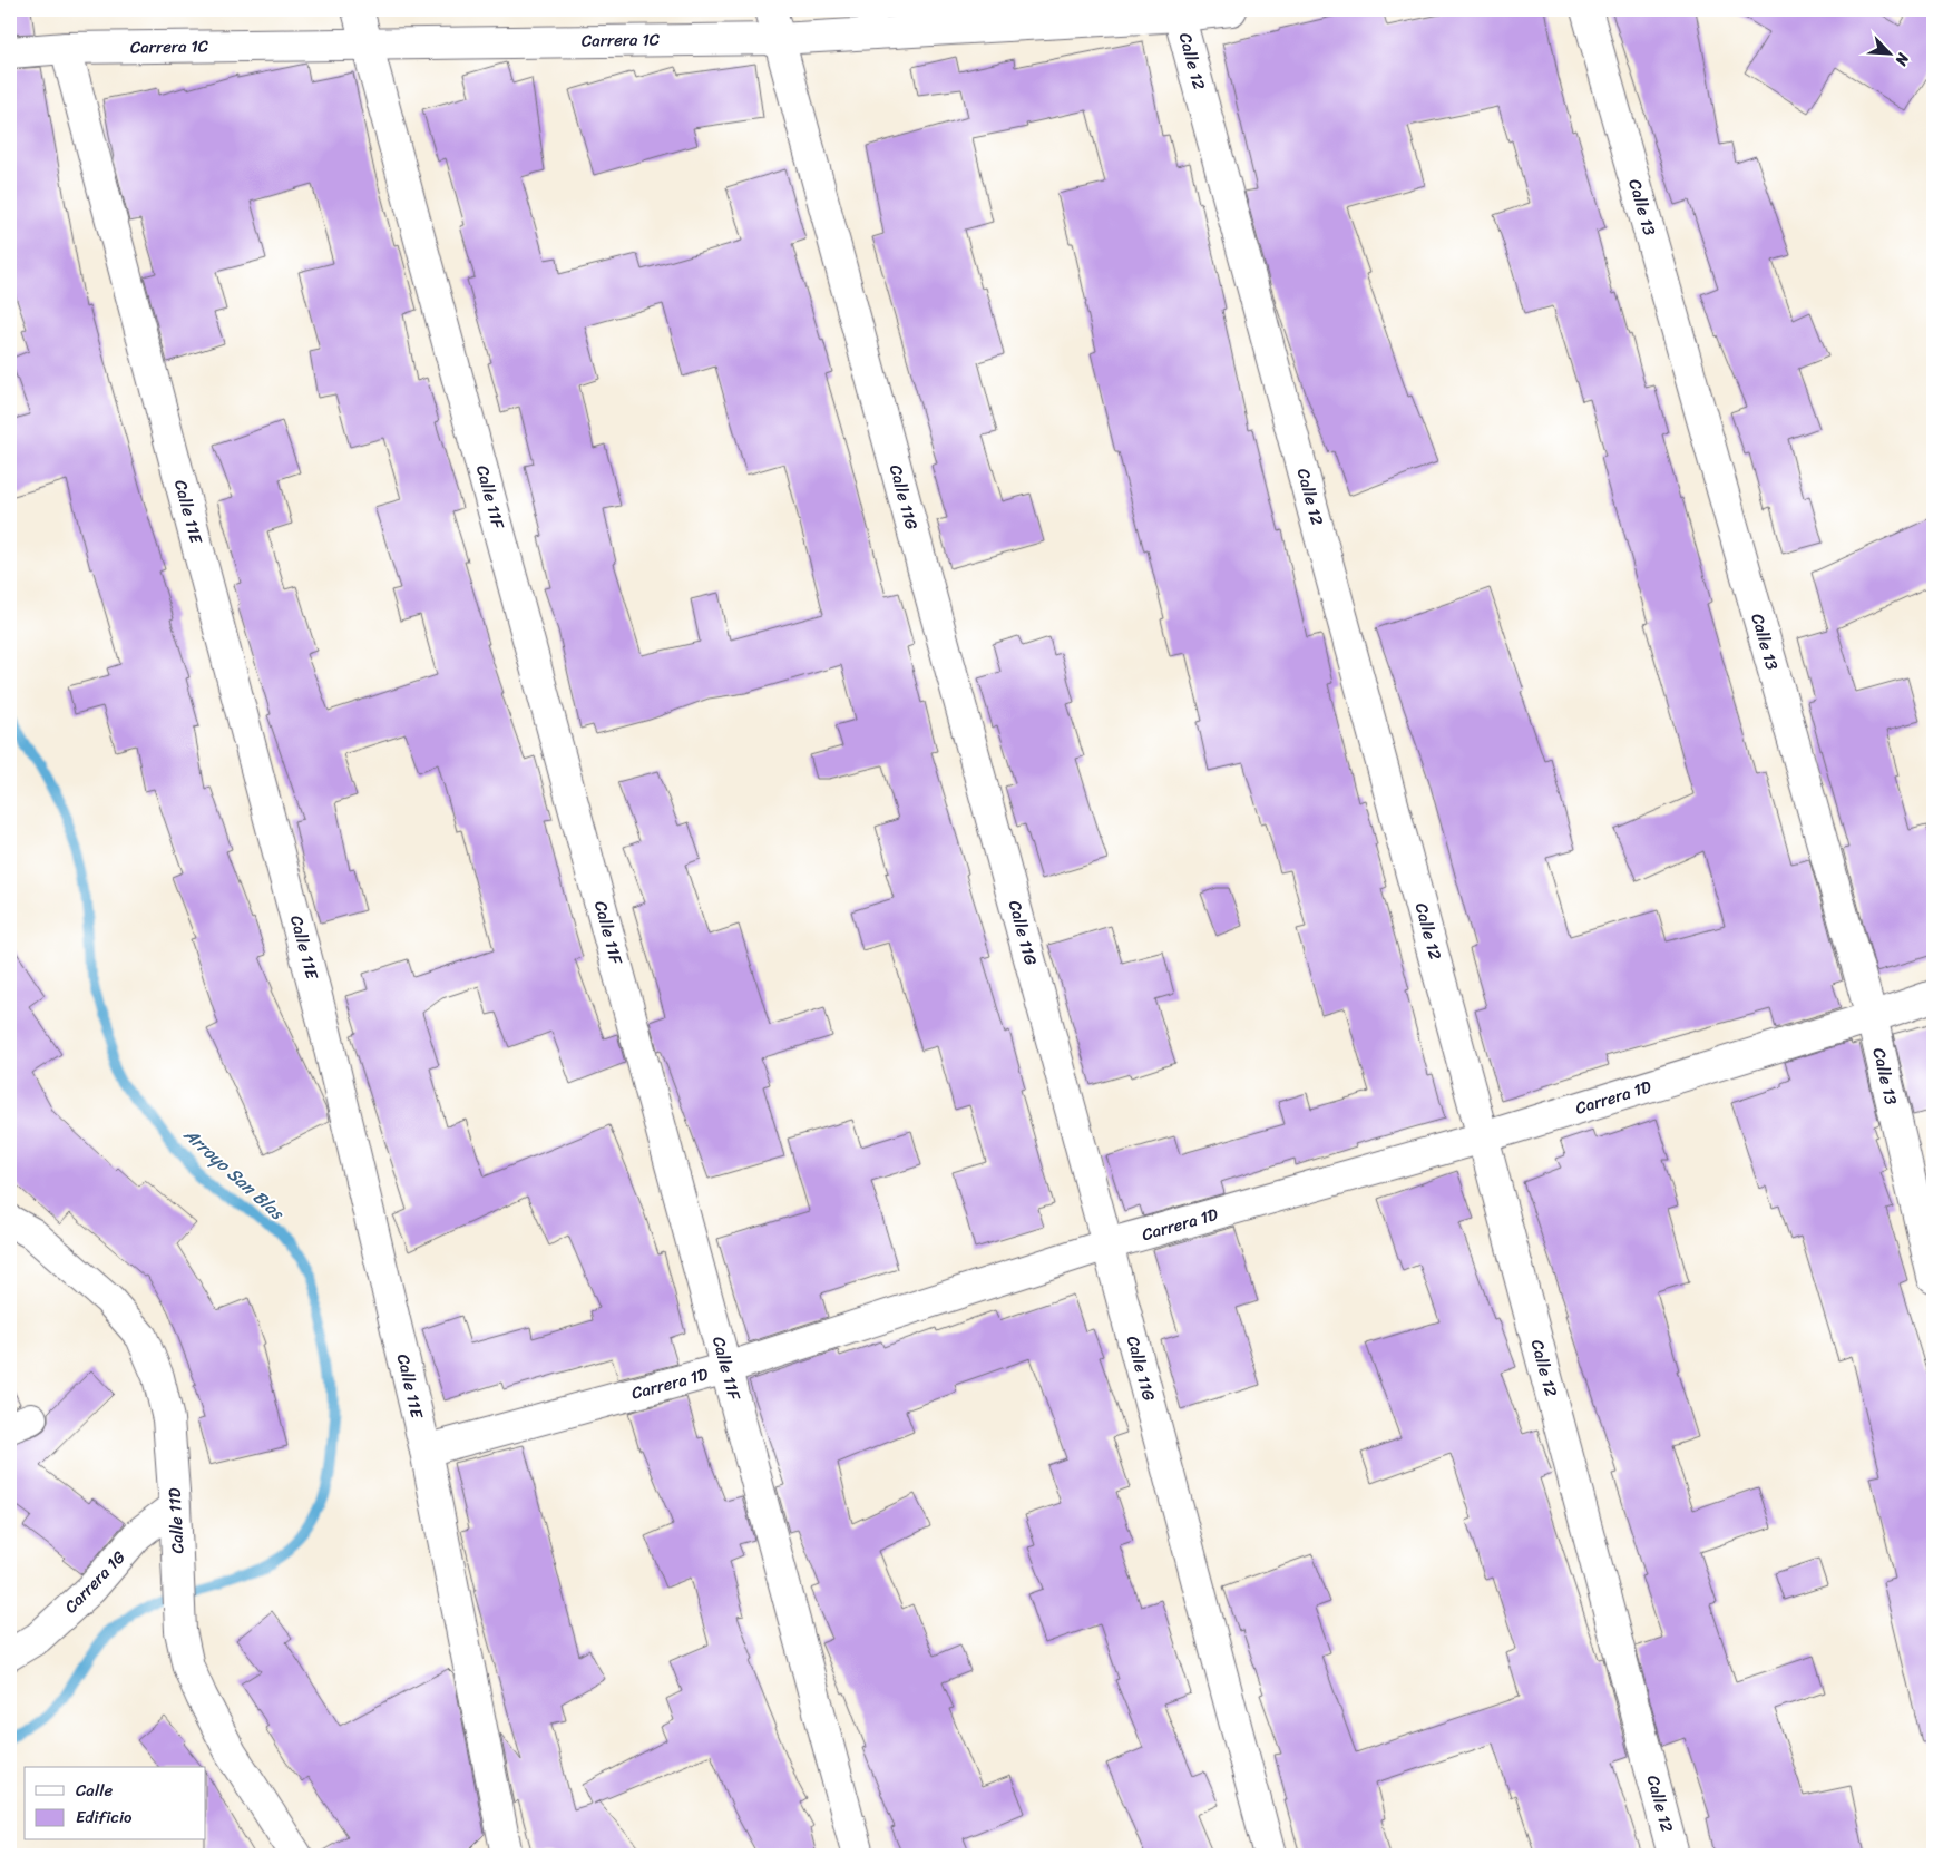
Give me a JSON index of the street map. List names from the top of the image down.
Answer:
{
  "streets": {
    "street": [
      "Carrera 1C",
      "Calle 12",
      "Calle 13",
      "Calle 11F",
      "Calle 11G",
      "Calle 11E",
      "Carrera 1D",
      "Calle 11D",
      "Carrera 1G"
    ]
  },
  "crossings": [
    ["Carrera 1C", "Calle 12"],
    ["Carrera 1C", "Calle 11F"],
    ["Carrera 1C", "Calle 11G"],
    ["Carrera 1C", "Calle 11E"],
    ["Calle 12", "Carrera 1D"],
    ["Calle 13", "Carrera 1D"],
    ["Calle 11F", "Carrera 1D"],
    ["Calle 11G", "Carrera 1D"],
    ["Calle 11E", "Carrera 1D"],
    ["Calle 11D", "Carrera 1G"]
  ],
  "water": ["Arroyo San Blas"],
  "legend": ["Calle", "Edificio"],
  "north": "bottom right"
}
